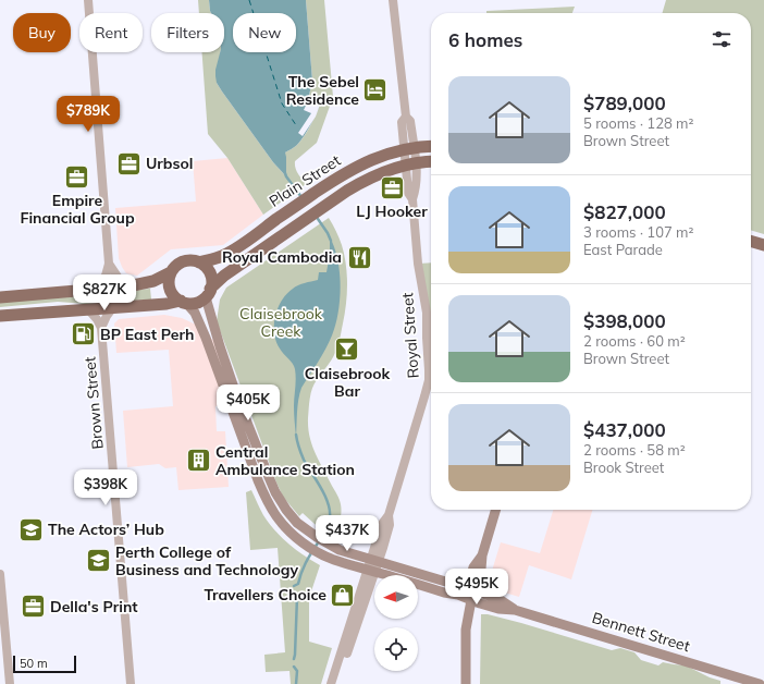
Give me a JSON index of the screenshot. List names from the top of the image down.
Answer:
{
  "streets": {
    "highway": ["Plain Street"],
    "main road": ["Bennett Street"],
    "street": ["Royal Street", "Brown Street"]
  },
  "crossings": [
    ["Plain Street", "Royal Street"],
    ["Plain Street", "Bennett Street"],
    ["Royal Street", "Bennett Street"]
  ],
  "parks": ["Claisebrook Creek"],
  "places": {
    "hotel": ["The Sebel Residence"],
    "office": [
      "Urbsol",
      "Empire Financial Group",
      "LJ Hooker",
      "Della's Print"
    ],
    "restaurant": ["Royal Cambodia"],
    "fuel station": ["BP East Perh"],
    "bar": ["Claisebrook Bar"],
    "building": ["Central Ambulance Station"],
    "school or university": ["The Actors’ Hub", "Perth College of Business and Technology"],
    "shop": ["Travellers Choice"]
  },
  "scale_bar": "50 m",
  "north": "left",
  "page": {
    "chip": [
      "Buy",
      "Rent",
      "Filters",
      "New"
    ],
    "heading": "6 homes",
    "list": [
      {
        "name": "$789,000",
        "note": "5 rooms · 128 m² · Brown Street"
      },
      {
        "name": "$827,000",
        "note": "3 rooms · 107 m² · East Parade"
      },
      {
        "name": "$398,000",
        "note": "2 rooms · 60 m² · Brown Street"
      },
      {
        "name": "$437,000",
        "note": "2 rooms · 58 m² · Brook Street"
      }
    ],
    "price": [
      "$789K",
      "$827K",
      "$405K",
      "$398K",
      "$437K",
      "$495K"
    ],
    "scale": "50 m"
  }
}
